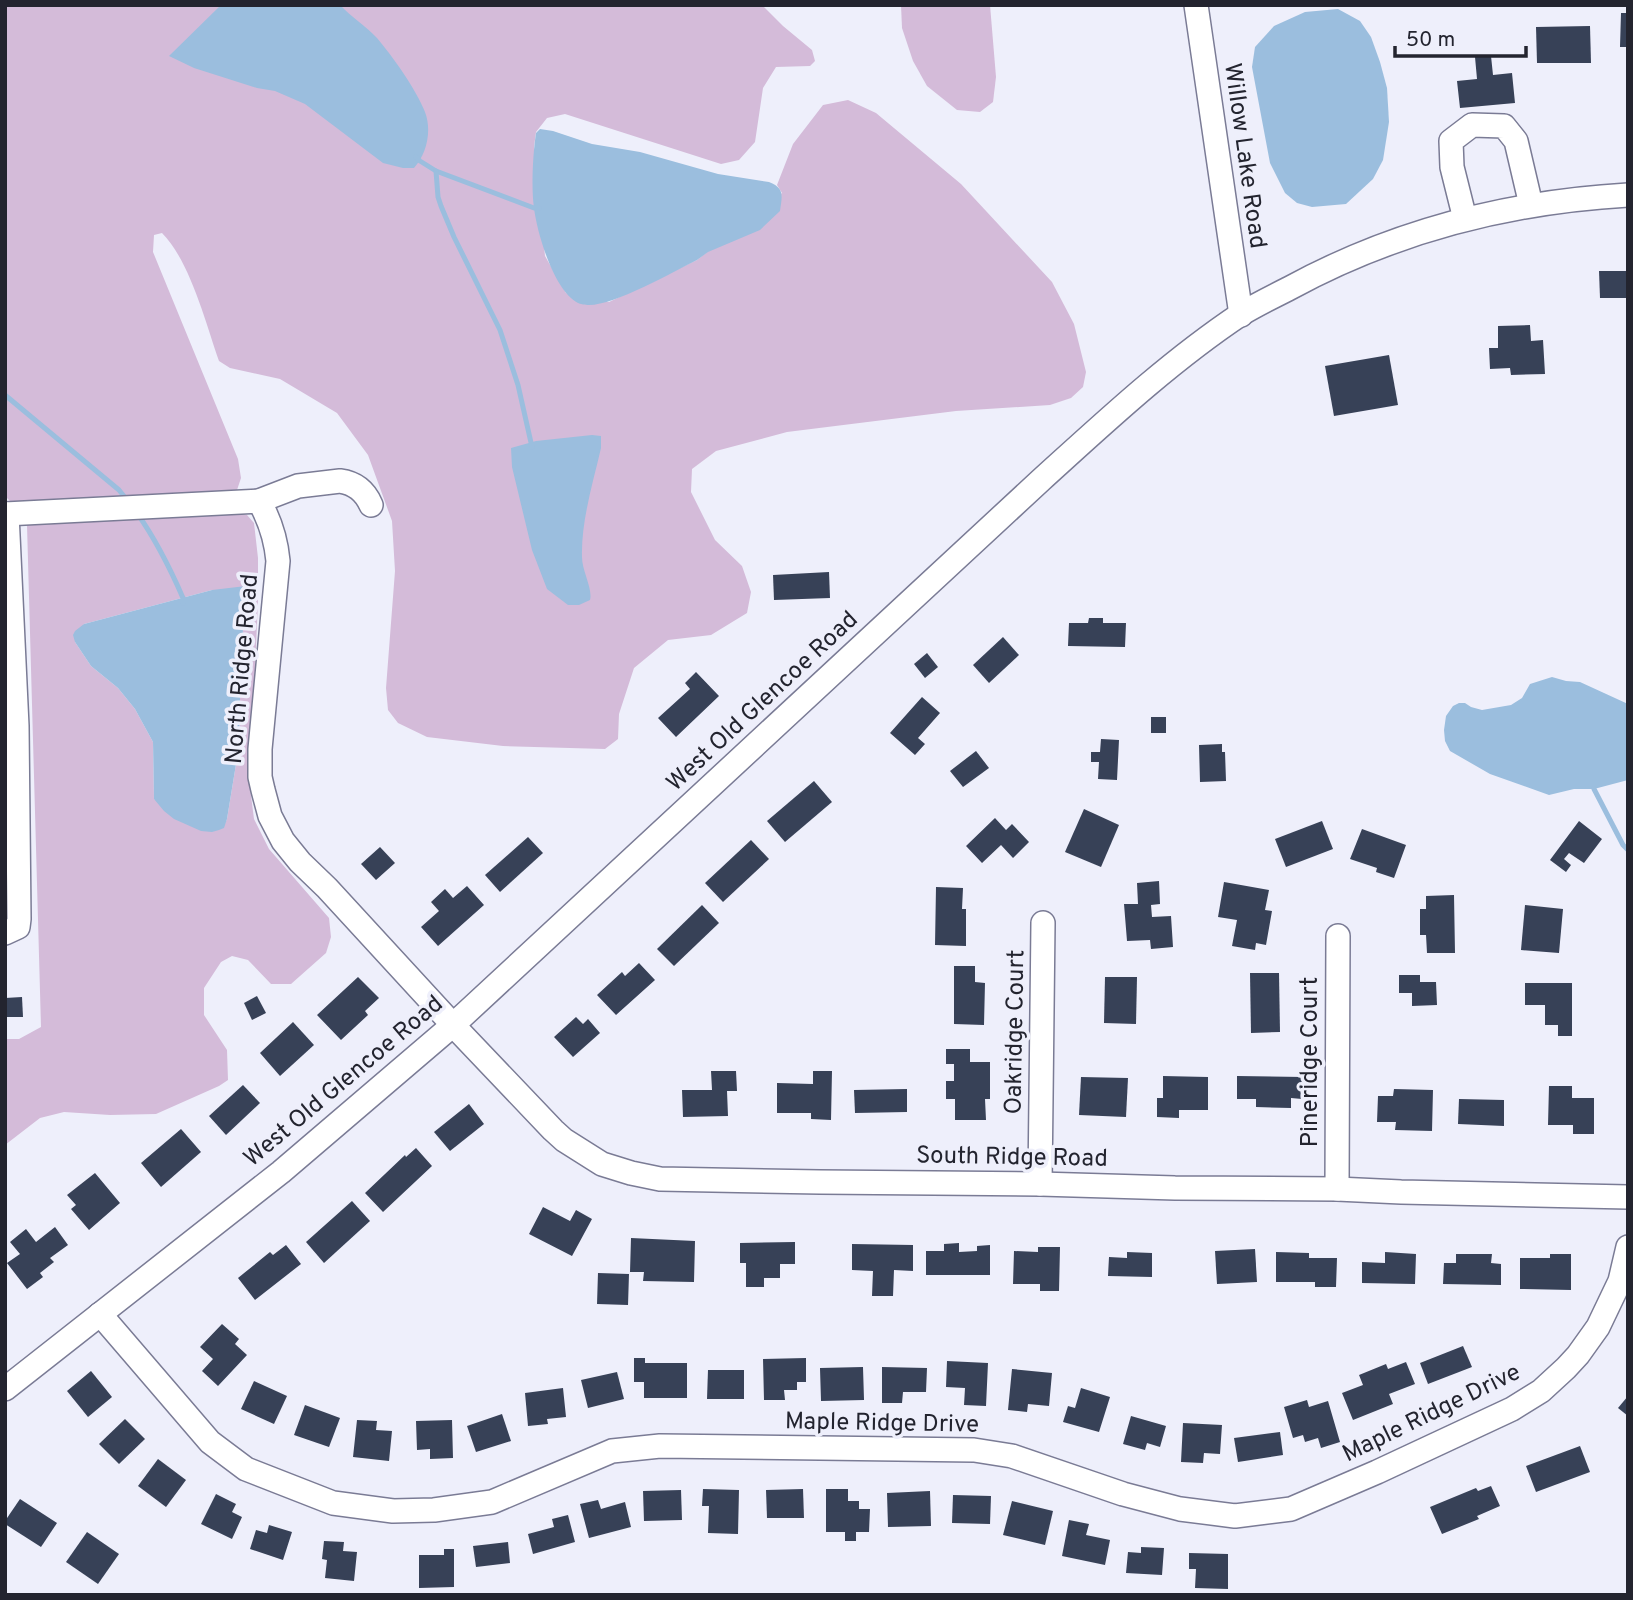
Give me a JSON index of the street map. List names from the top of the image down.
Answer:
{
  "streets": {
    "street": [
      "Willow Lake Road",
      "North Ridge Road",
      "West Old Glencoe Road",
      "Oakridge Court",
      "Pineridge Court",
      "South Ridge Road",
      "Maple Ridge Drive"
    ]
  },
  "crossings": [
    ["Willow Lake Road", "West Old Glencoe Road"],
    ["North Ridge Road", "West Old Glencoe Road"],
    ["North Ridge Road", "South Ridge Road"],
    ["West Old Glencoe Road", "South Ridge Road"],
    ["West Old Glencoe Road", "Maple Ridge Drive"],
    ["Oakridge Court", "South Ridge Road"],
    ["Pineridge Court", "South Ridge Road"]
  ],
  "scale_bar": "50 m"
}
